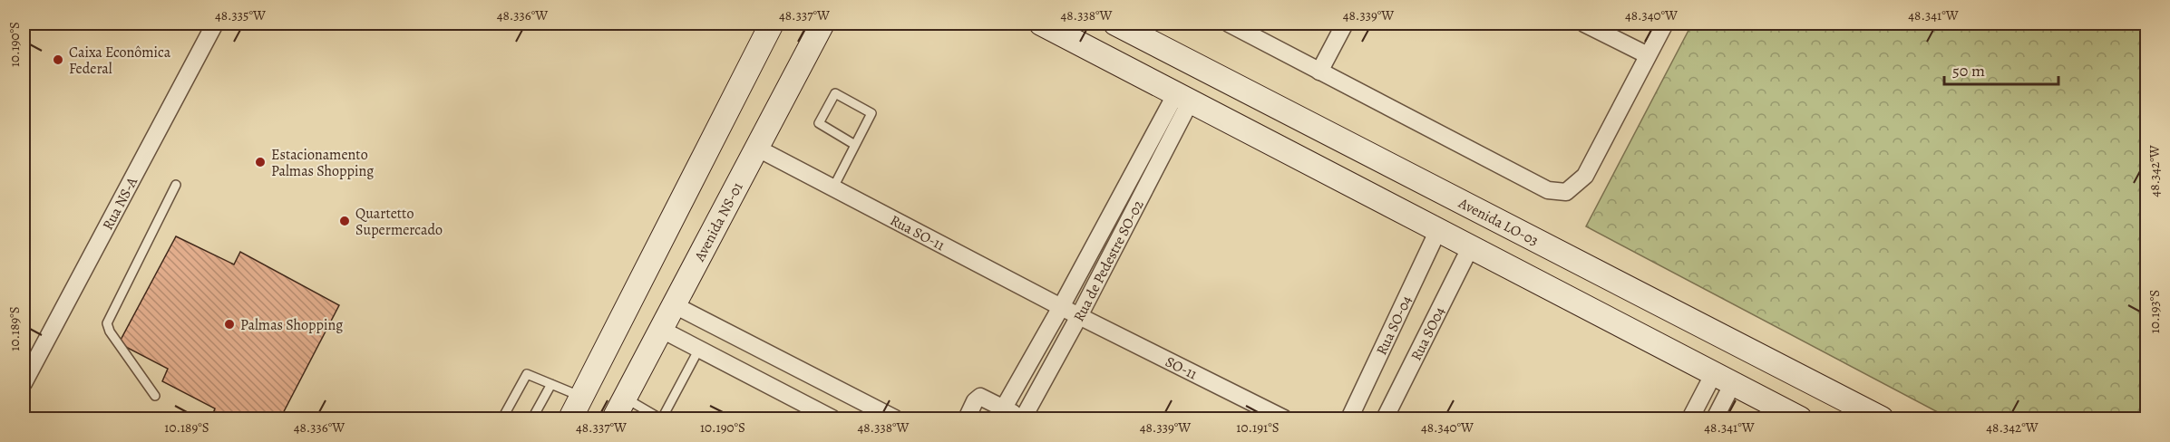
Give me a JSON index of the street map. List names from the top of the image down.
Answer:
{
  "streets": {
    "street": [
      "Rua NS-A",
      "Avenida NS-01",
      "Avenida LO-03",
      "Rua SO-11",
      "Rua de Pedestre SO-02",
      "Rua SO-04",
      "Rua SO04",
      "SO-11"
    ]
  },
  "crossings": [
    ["Avenida NS-01", "Rua SO-11"],
    ["Rua SO-11", "Rua de Pedestre SO-02"],
    ["Rua SO-11", "SO-11"],
    ["Rua de Pedestre SO-02", "SO-11"]
  ],
  "places": [
    "Caixa Econômica Federal",
    "Estacionamento Palmas Shopping",
    "Quartetto Supermercado",
    "Palmas Shopping"
  ],
  "scale_bar": "50 m",
  "coordinates": [
    "48.335°W",
    "48.336°W",
    "48.337°W",
    "48.338°W",
    "48.339°W",
    "48.340°W",
    "48.341°W",
    "10.190°S",
    "48.342°W",
    "10.193°S",
    "10.189°S",
    "10.191°S"
  ]
}
